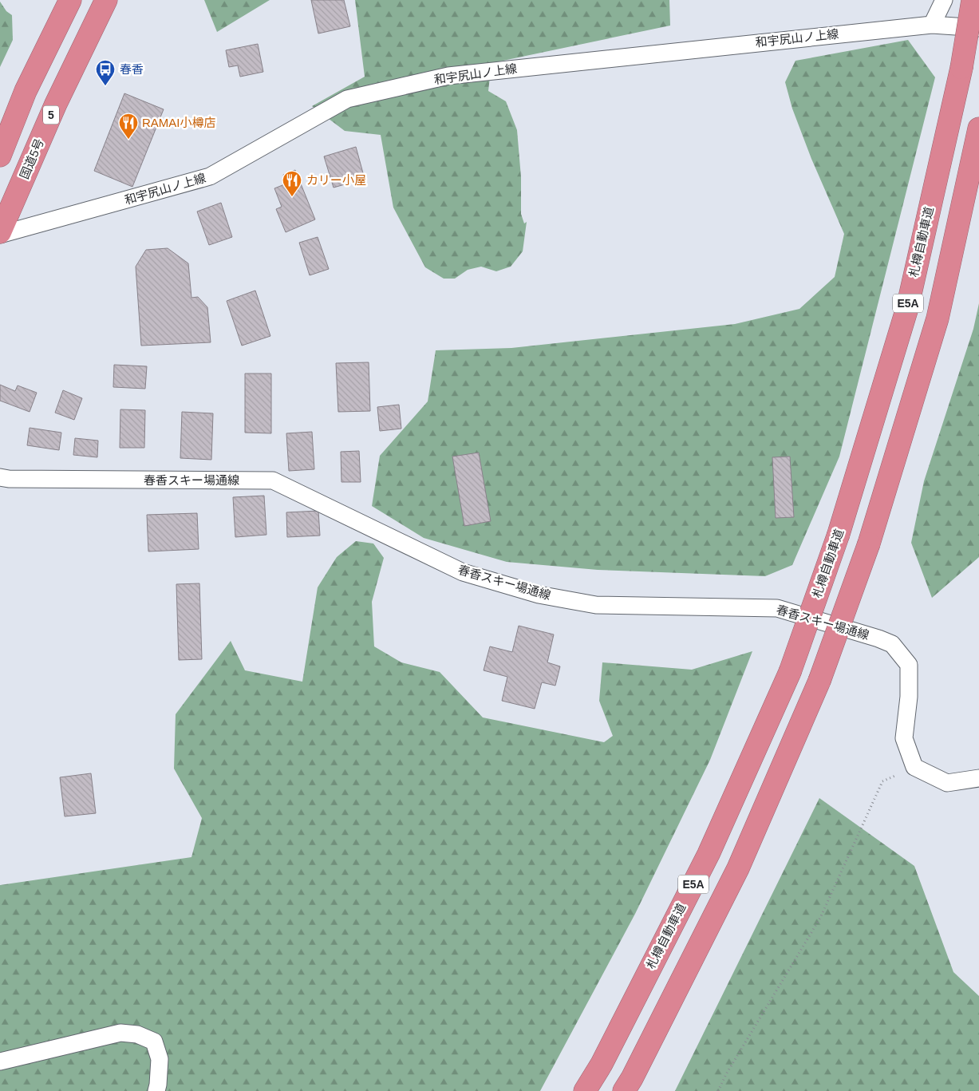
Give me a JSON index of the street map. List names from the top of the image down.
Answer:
{
  "streets": {
    "highway": [
      "5",
      "国道5号",
      "札樽自動車道",
      "E5A"
    ],
    "street": ["和宇尻山ノ上線", "春香スキー場通線"]
  },
  "crossings": [
    ["和宇尻山ノ上線", "国道5号"]
  ],
  "places": {
    "bus stop": ["春香"],
    "restaurant": ["RAMAI小樽店", "カリー小屋"]
  }
}
